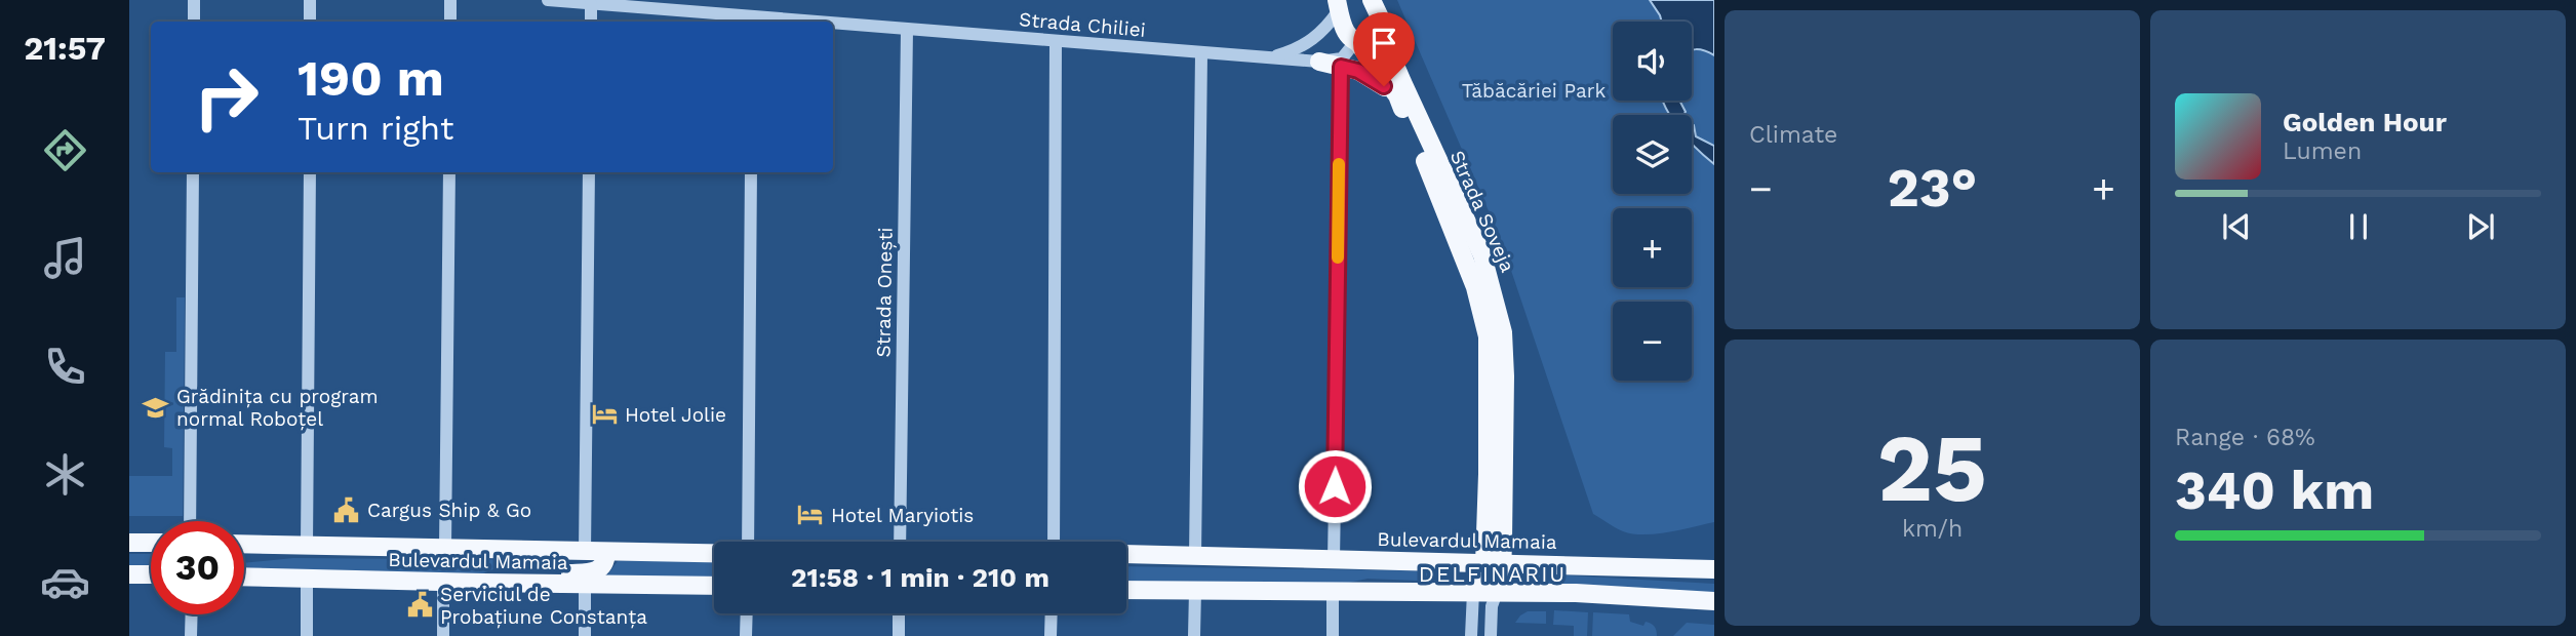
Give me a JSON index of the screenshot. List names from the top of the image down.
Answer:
{
  "streets": {
    "main road": ["Strada Soveja", "Bulevardul Mamaia"],
    "street": ["Strada Chiliei", "Strada Onești"]
  },
  "crossings": [
    ["Strada Chiliei", "Strada Soveja"],
    ["Strada Chiliei", "Strada Onești"],
    ["Strada Soveja", "Bulevardul Mamaia"]
  ],
  "districts": ["DELFINARIU"],
  "parks": ["Tăbăcăriei Park"],
  "places": {
    "school or university": ["Grădinița cu program normal Roboțel"],
    "hotel": ["Hotel Jolie", "Hotel Maryiotis"],
    "public building": ["Cargus Ship & Go", "Serviciul de Probațiune Constanța"]
  },
  "page": {
    "tabs": "21:57",
    "tile": [
      "Climate",
      ["25", "km/h"],
      ["Range · 68%", "340 km"]
    ],
    "map_buttons": ["+", "−"],
    "turn": ["190 m", "Turn right"],
    "song": ["Golden Hour", "Lumen"],
    "heat": ["−", "23°", "+"],
    "limit": "30",
    "trip": "21:58 · 1 min · 210 m"
  }
}
